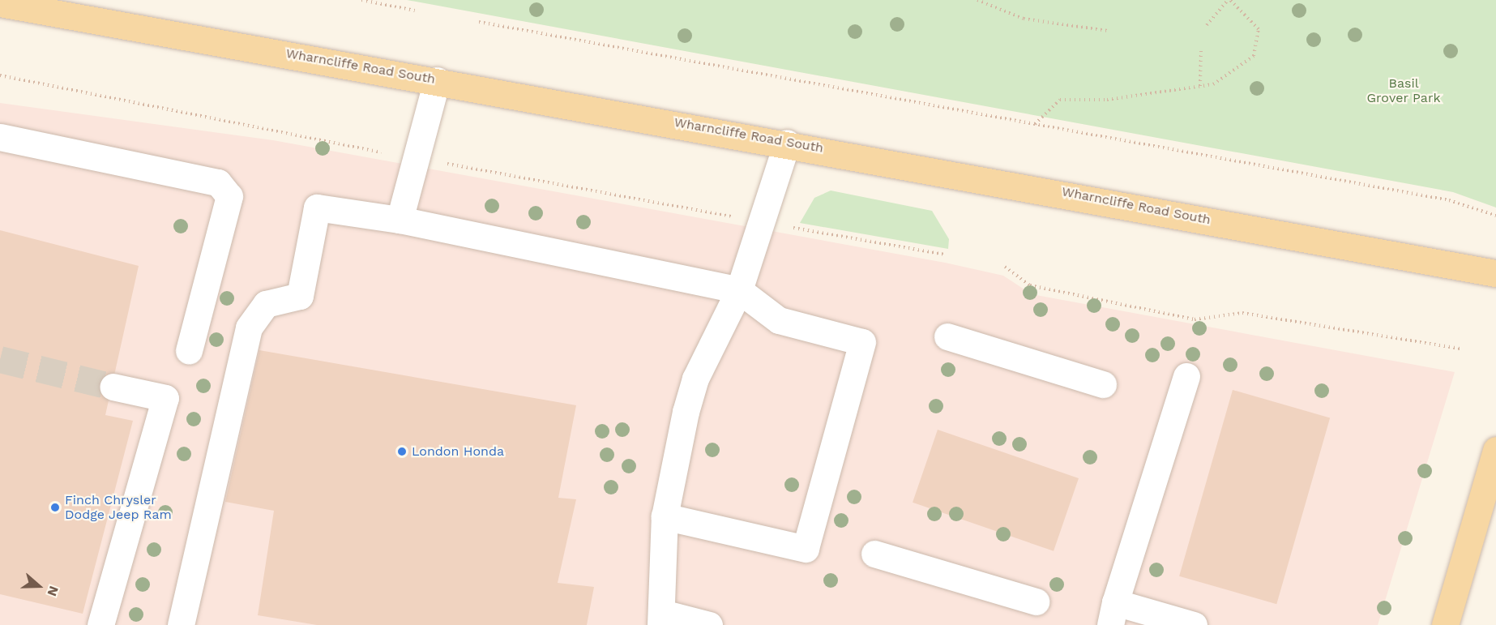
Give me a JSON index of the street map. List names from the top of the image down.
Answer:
{
  "streets": {
    "main road": ["Wharncliffe Road South"]
  },
  "parks": ["Basil Grover Park"],
  "places": ["London Honda", "Finch Chrysler Dodge Jeep Ram"],
  "north": "right"
}
